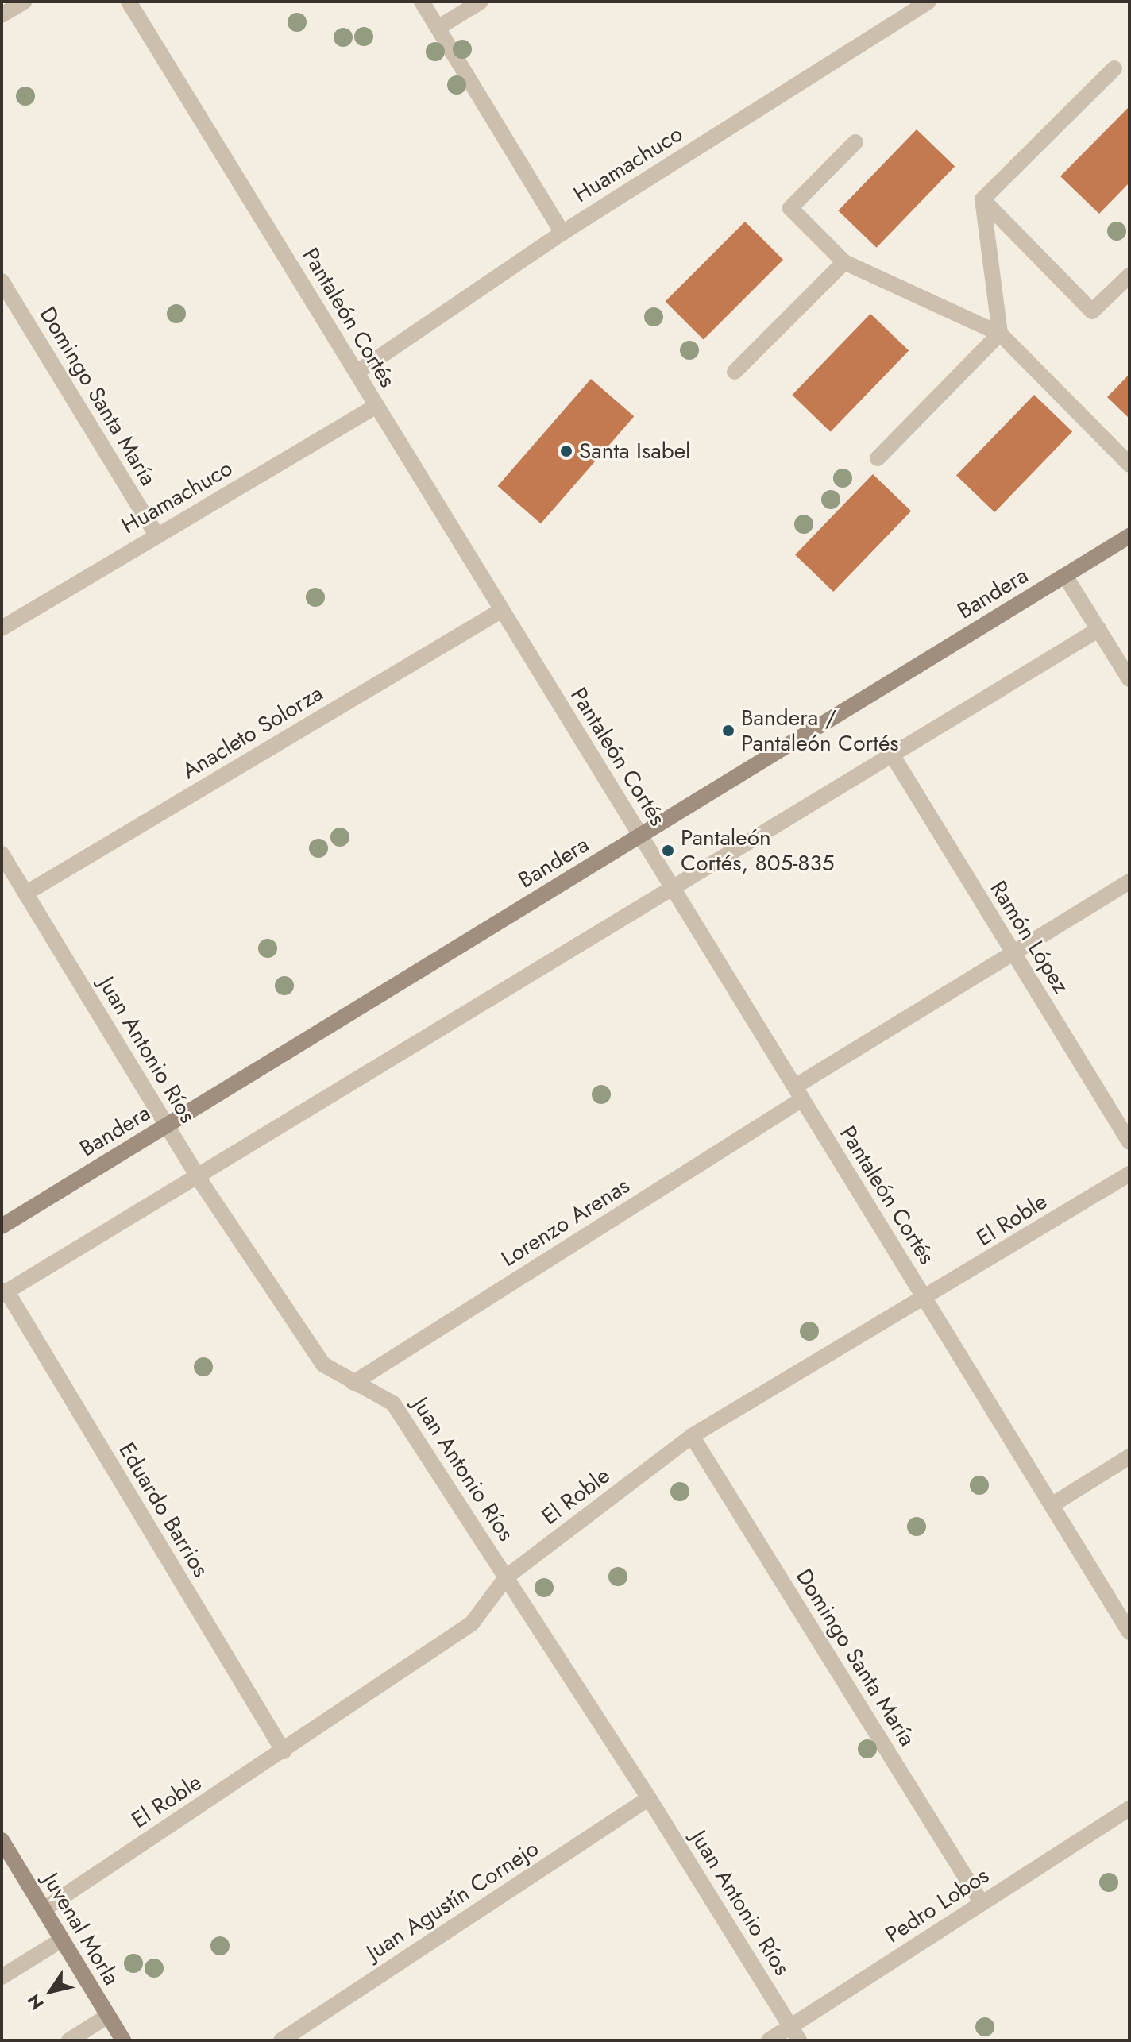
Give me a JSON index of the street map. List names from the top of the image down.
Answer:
{
  "streets": {
    "street": [
      "Huamachuco",
      "Pantaleón Cortés",
      "Domingo Santa María",
      "Bandera",
      "Anacleto Solorza",
      "Ramón López",
      "Juan Antonio Ríos",
      "El Roble",
      "Lorenzo Arenas",
      "Eduardo Barrios",
      "Juan Agustín Cornejo",
      "Pedro Lobos",
      "Juvenal Morla"
    ]
  },
  "crossings": [
    ["Huamachuco", "Pantaleón Cortés"],
    ["Huamachuco", "Domingo Santa María"],
    ["Pantaleón Cortés", "Bandera"],
    ["Pantaleón Cortés", "Anacleto Solorza"],
    ["Pantaleón Cortés", "El Roble"],
    ["Pantaleón Cortés", "Lorenzo Arenas"],
    ["Domingo Santa María", "El Roble"],
    ["Domingo Santa María", "Pedro Lobos"],
    ["Bandera", "Juan Antonio Ríos"],
    ["Anacleto Solorza", "Juan Antonio Ríos"],
    ["Ramón López", "Lorenzo Arenas"],
    ["Juan Antonio Ríos", "El Roble"],
    ["Juan Antonio Ríos", "Lorenzo Arenas"],
    ["Juan Antonio Ríos", "Juan Agustín Cornejo"],
    ["Juan Antonio Ríos", "Pedro Lobos"],
    ["El Roble", "Eduardo Barrios"],
    ["El Roble", "Juvenal Morla"]
  ],
  "places": ["Santa Isabel", "Bandera / Pantaleón Cortés", "Pantaleón Cortés, 805-835"],
  "north": "bottom left"
}
